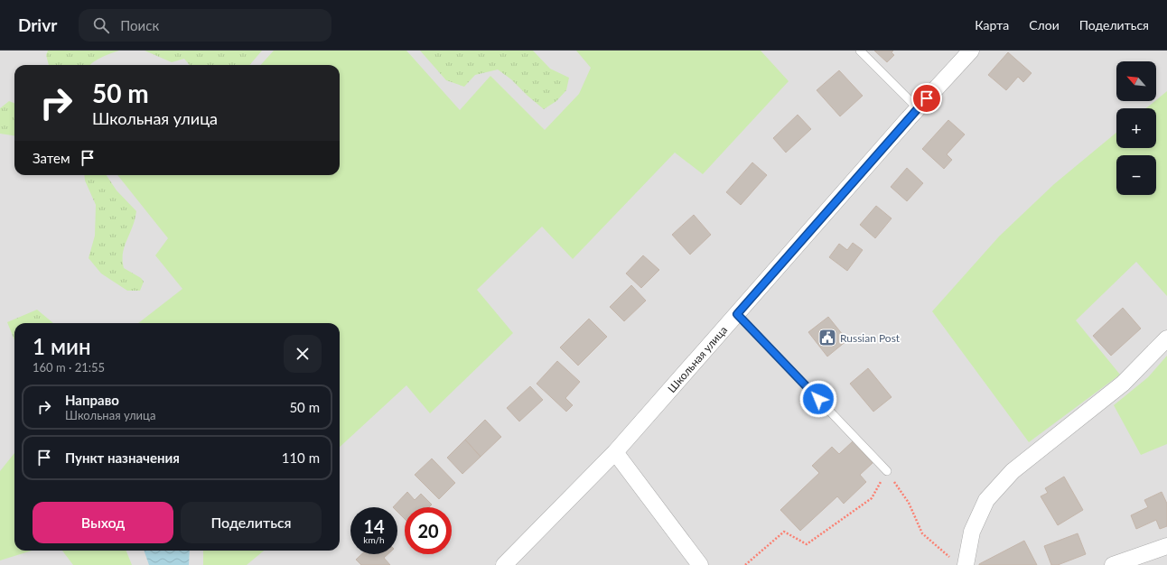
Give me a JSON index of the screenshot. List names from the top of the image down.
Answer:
{
  "streets": {
    "street": ["Школьная улица"]
  },
  "places": {
    "public building": ["Russian Post"]
  },
  "north": "top left",
  "page": {
    "header": "Drivr",
    "search": "Поиск",
    "nav": ["Карта", "Слои", "Поделиться"],
    "map_buttons": ["+", "−"],
    "turn": ["50 m", "Школьная улица"],
    "then": "Затем",
    "heading": ["1 мин", "160 m · 21:55"],
    "list": [
      {
        "name": "Направо",
        "note": "Школьная улица",
        "value": "50 m"
      },
      {
        "name": "Пункт назначения",
        "value": "110 m"
      }
    ],
    "buttons": ["Выход", "Поделиться"],
    "speed": "14 km/h",
    "limit": "20"
  }
}
